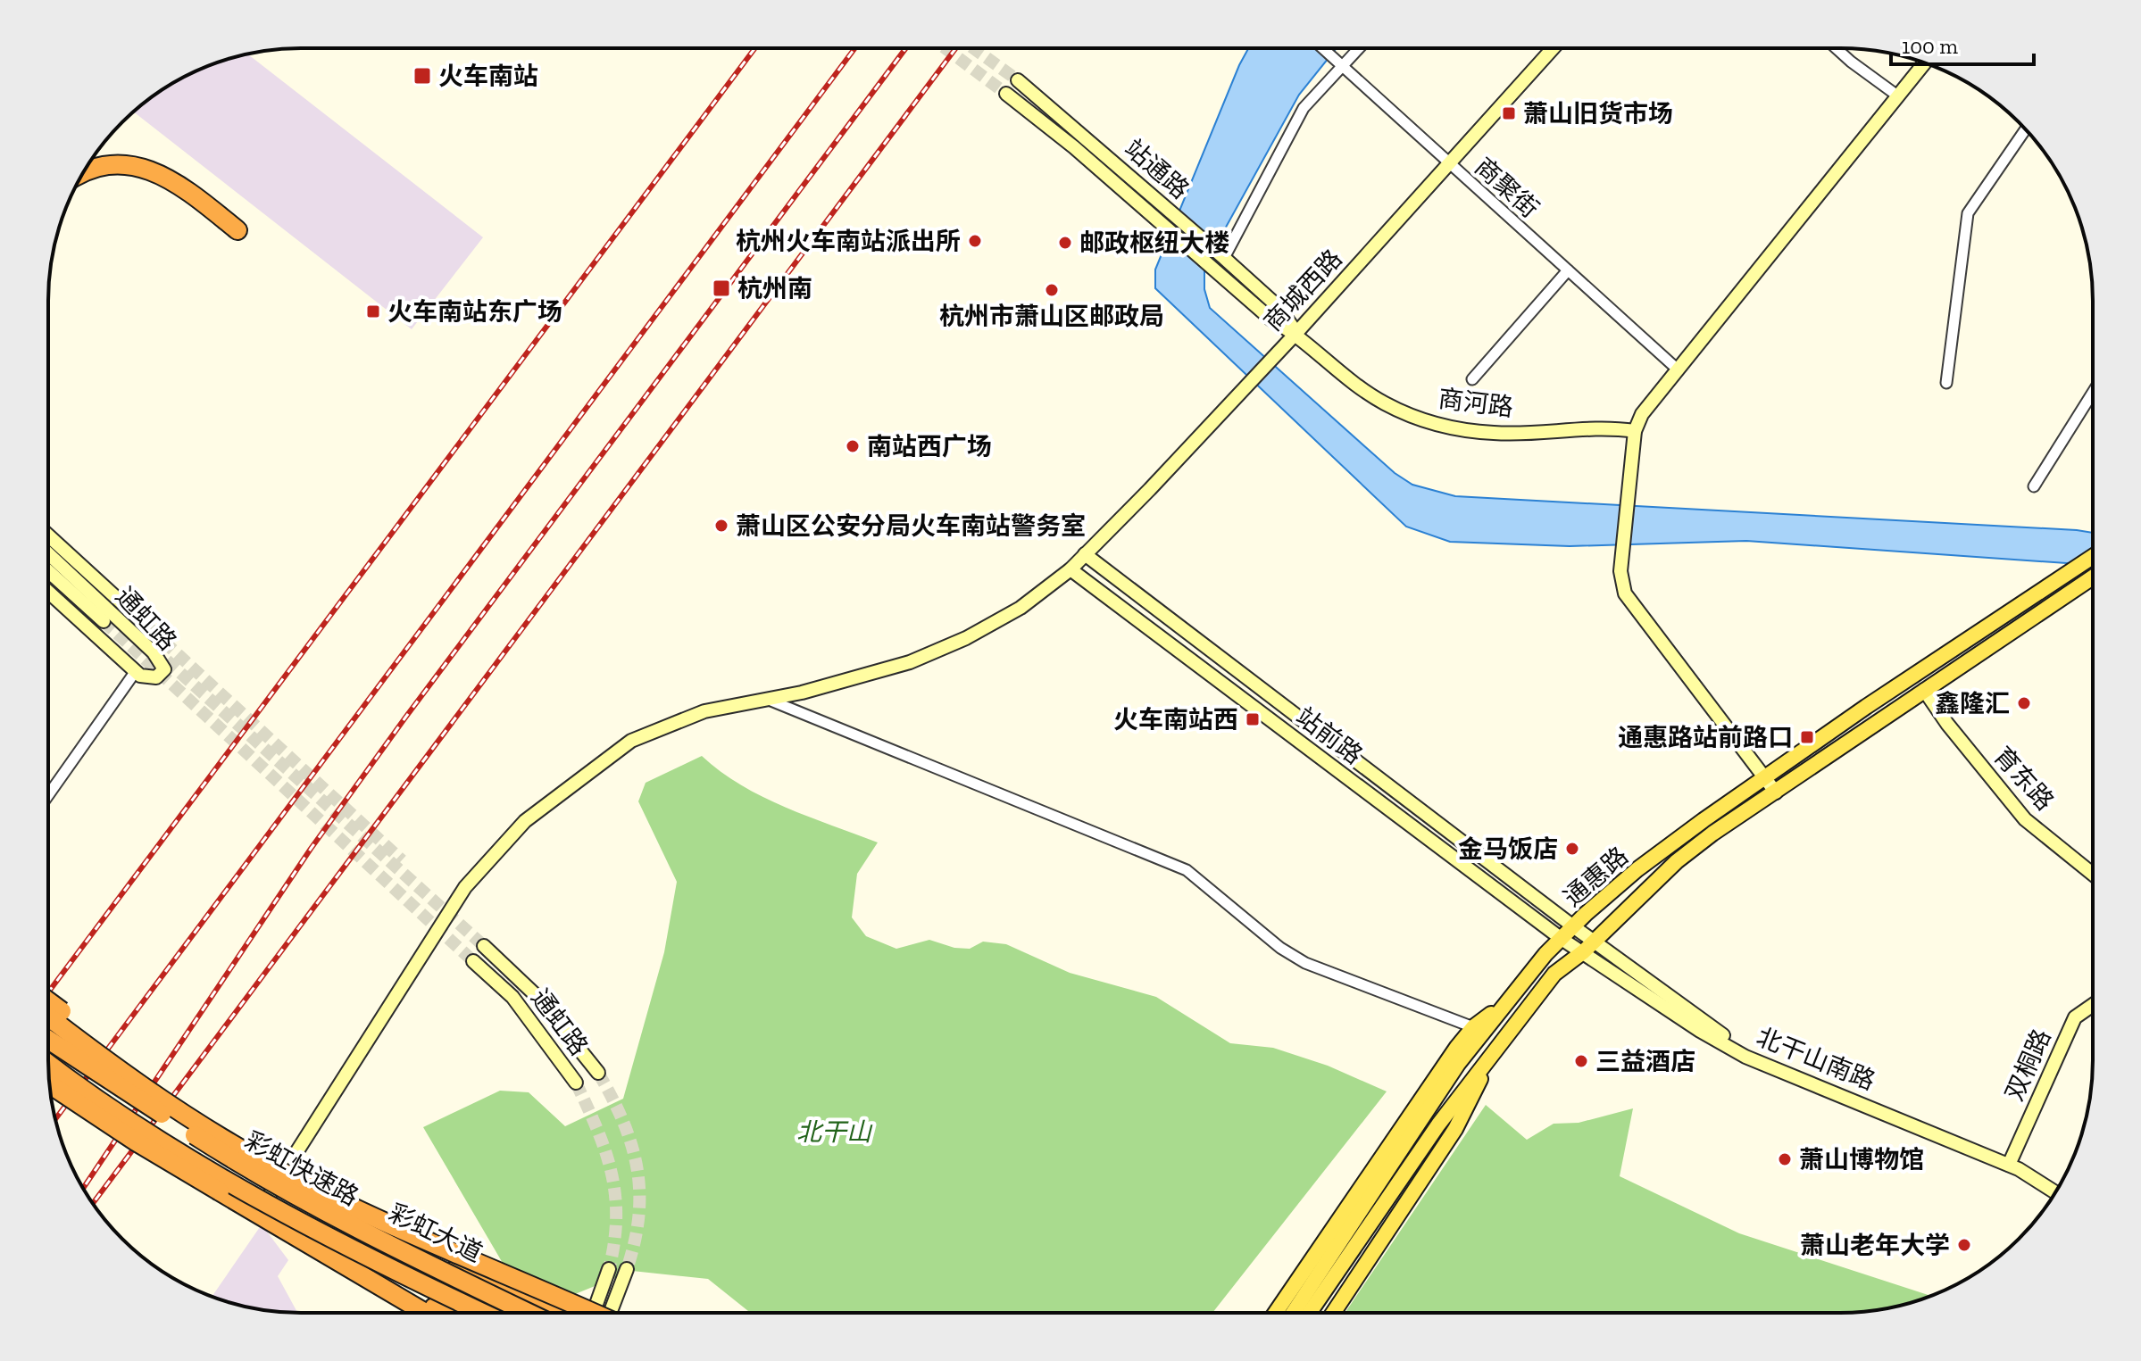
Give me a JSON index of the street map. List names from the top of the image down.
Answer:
{
  "streets": {
    "highway": ["彩虹快速路"],
    "main road": [
      "站通路",
      "商城西路",
      "商河路",
      "通虹路",
      "站前路",
      "育东路",
      "通惠路",
      "北干山南路",
      "双桐路",
      "彩虹大道"
    ],
    "street": ["商聚街"]
  },
  "crossings": [
    ["站通路", "商城西路"],
    ["站通路", "商河路"],
    ["商聚街", "商城西路"],
    ["商城西路", "商河路"],
    ["商城西路", "站前路"],
    ["商城西路", "彩虹大道"],
    ["站前路", "通惠路"],
    ["站前路", "北干山南路"],
    ["育东路", "通惠路"],
    ["通惠路", "北干山南路"],
    ["北干山南路", "双桐路"]
  ],
  "parks": ["北干山"],
  "places": {
    "transit": [
      "火车南站",
      "萧山旧货市场",
      "杭州南",
      "火车南站东广场",
      "火车南站西",
      "通惠路站前路口"
    ],
    "other": [
      "杭州火车南站派出所",
      "邮政枢纽大楼",
      "杭州市萧山区邮政局",
      "南站西广场",
      "萧山区公安分局火车南站警务室",
      "鑫隆汇",
      "金马饭店",
      "三益酒店",
      "萧山博物馆",
      "萧山老年大学"
    ]
  },
  "scale_bar": "100 m"
}
